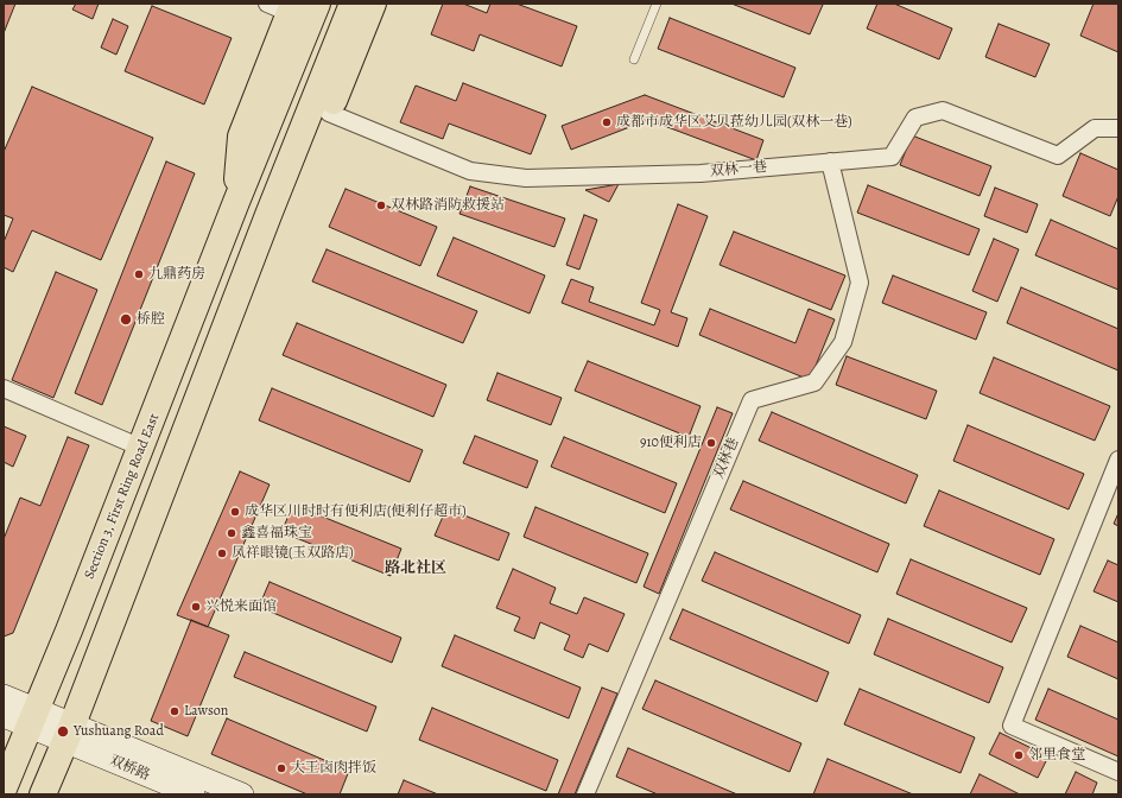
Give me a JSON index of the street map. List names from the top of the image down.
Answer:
{
  "streets": {
    "main road": ["Section 3, First Ring Road East", "双桥路"],
    "street": ["双林一巷", "双林巷"]
  },
  "crossings": [
    ["双林一巷", "双林巷"]
  ],
  "districts": ["路北社区"],
  "places": [
    "成都市成华区艾贝菈幼儿园(双林一巷)",
    "双林路消防救援站",
    "九鼎药房",
    "桥腔",
    "910便利店",
    "成华区川时时有便利店(便利仔超市)",
    "鑫喜福珠宝",
    "凤祥眼镜(玉双路店)",
    "兴悦来面馆",
    "Lawson",
    "Yushuang Road",
    "邻里食堂",
    "大王卤肉拌饭"
  ]
}
